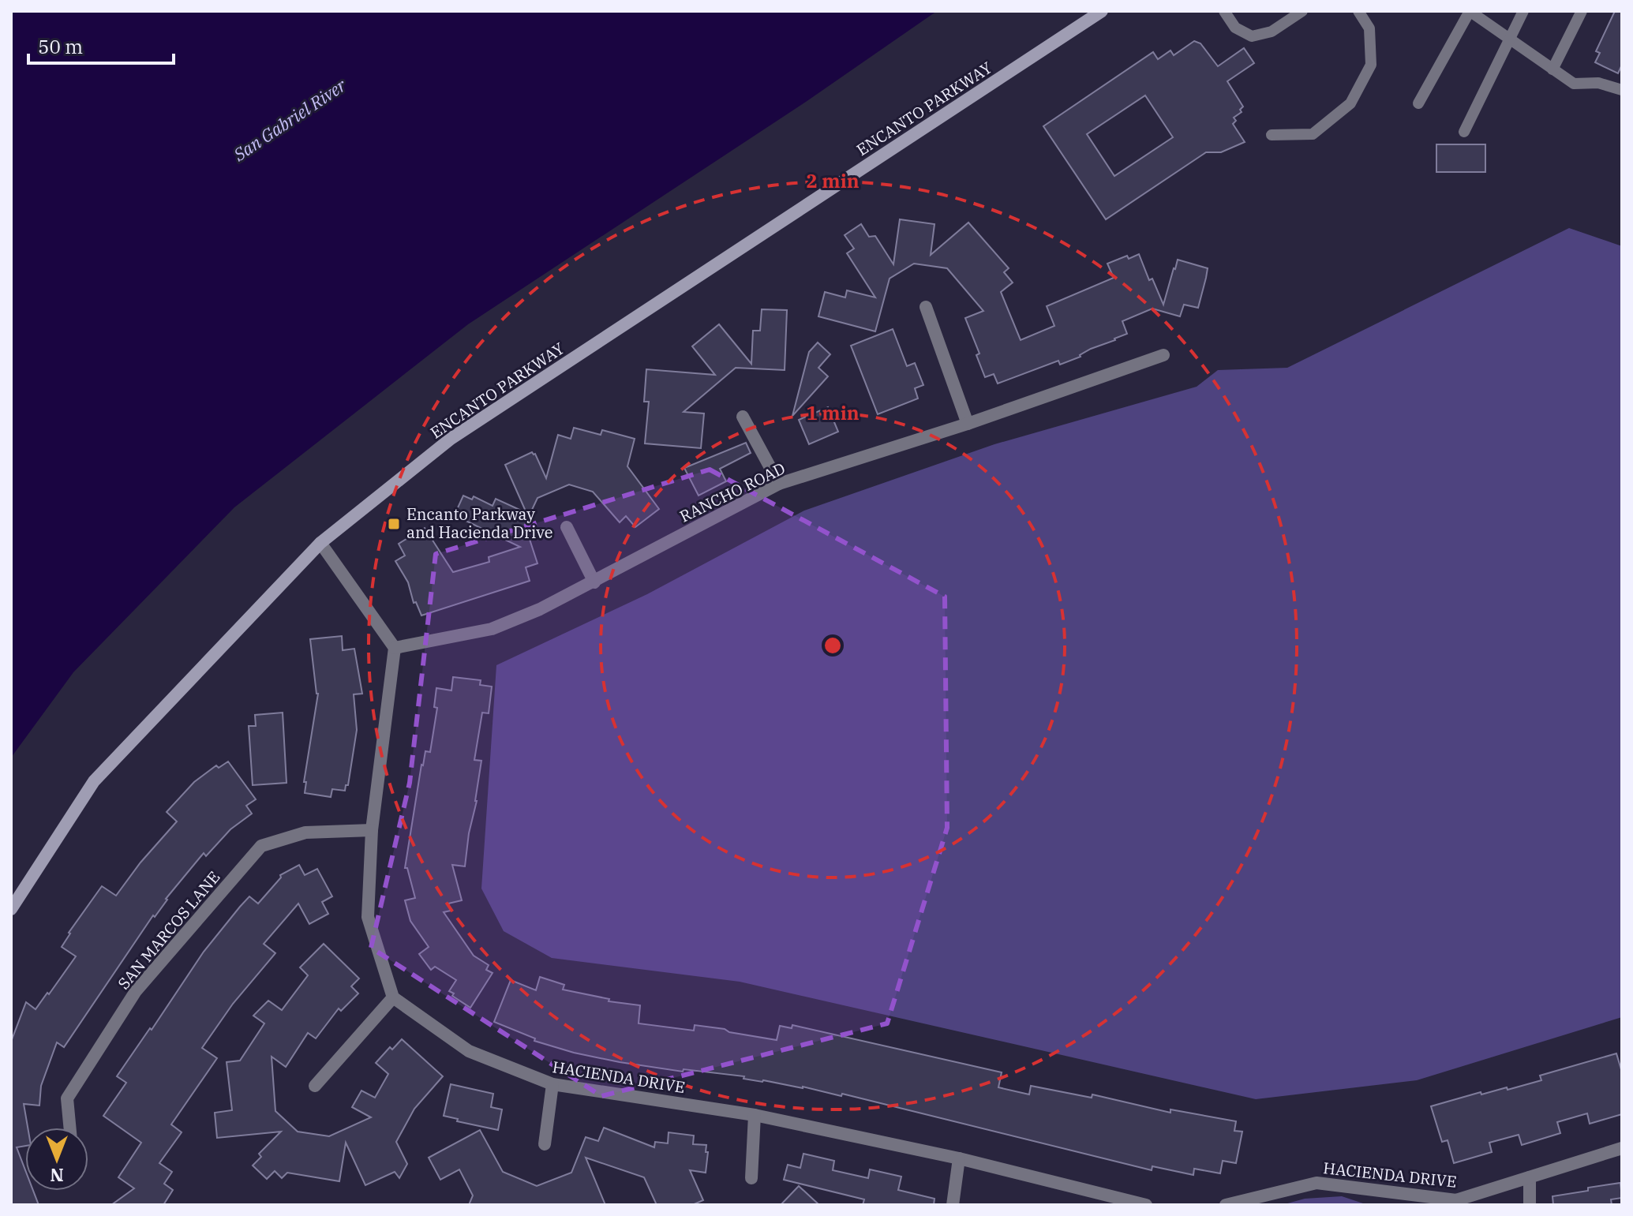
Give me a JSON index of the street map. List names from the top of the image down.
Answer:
{
  "streets": {
    "street": [
      "ENCANTO PARKWAY",
      "RANCHO ROAD",
      "SAN MARCOS LANE",
      "HACIENDA DRIVE"
    ]
  },
  "water": ["San Gabriel River"],
  "places": {
    "transit": ["Encanto Parkway and Hacienda Drive"]
  },
  "scale_bar": "50 m",
  "north": "bottom",
  "rings": ["2 min", "1 min"]
}
